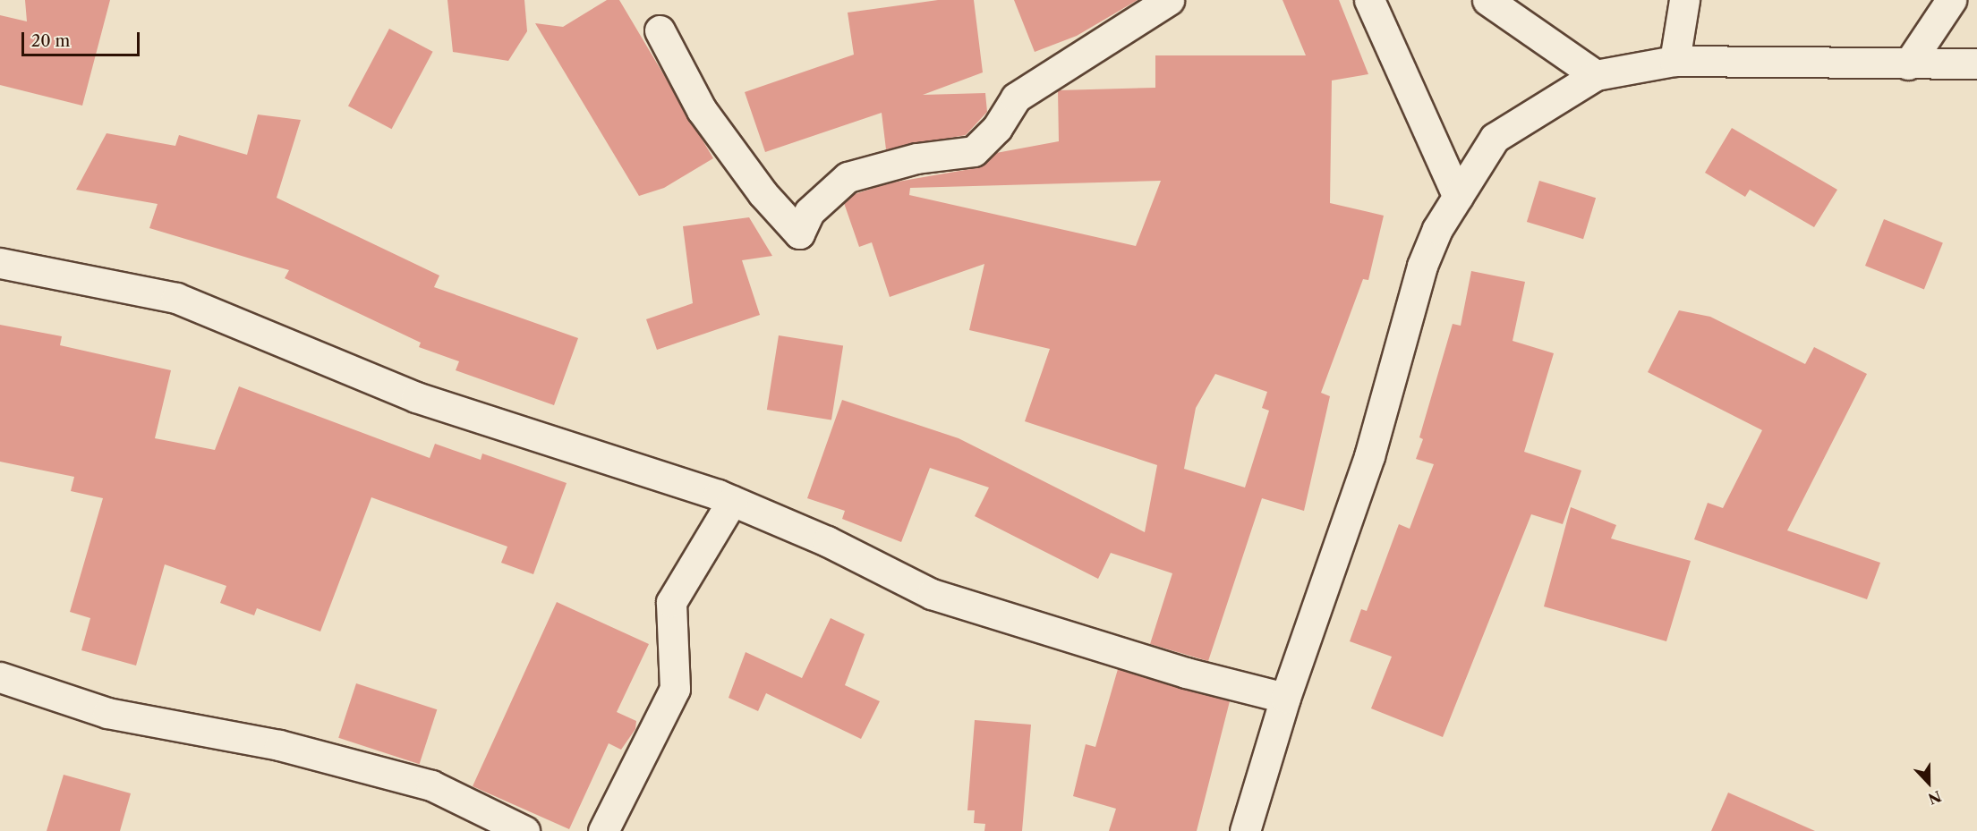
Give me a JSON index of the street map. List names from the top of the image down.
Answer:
{
  "scale_bar": "20 m",
  "north": "bottom"
}
